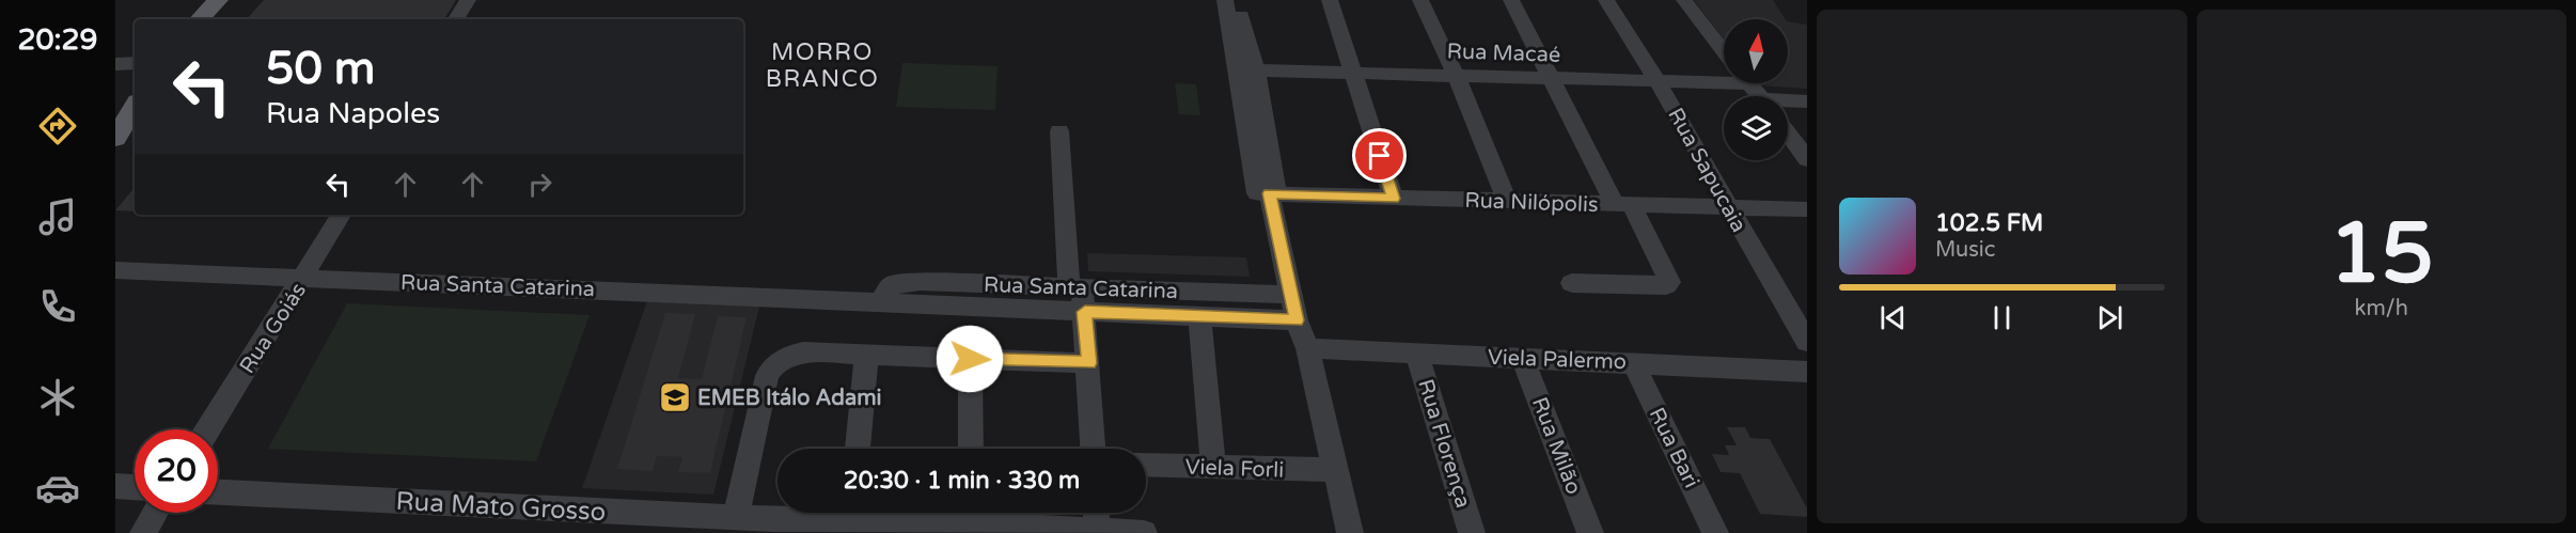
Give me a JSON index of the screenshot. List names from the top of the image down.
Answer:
{
  "streets": {
    "street": [
      "Rua Macaé",
      "Rua Sapucaia",
      "Rua Nilópolis",
      "Rua Santa Catarina",
      "Rua Goiás",
      "Viela Palermo",
      "Rua Florença",
      "Rua Milão",
      "Rua Bari",
      "Viela Forli",
      "Rua Mato Grosso"
    ]
  },
  "crossings": [
    ["Rua Macaé", "Rua Sapucaia"],
    ["Rua Sapucaia", "Rua Nilópolis"],
    ["Rua Santa Catarina", "Rua Goiás"],
    ["Viela Palermo", "Rua Florença"],
    ["Viela Palermo", "Rua Milão"],
    ["Viela Palermo", "Rua Bari"]
  ],
  "districts": ["MORRO BRANCO"],
  "places": {
    "school or university": ["EMEB Itálo Adami"]
  },
  "north": "top",
  "page": {
    "tabs": "20:29",
    "tile": ["15", "km/h"],
    "turn": ["50 m", "Rua Napoles"],
    "song": ["102.5 FM", "Music"],
    "limit": "20",
    "trip": "20:30 · 1 min · 330 m"
  }
}
